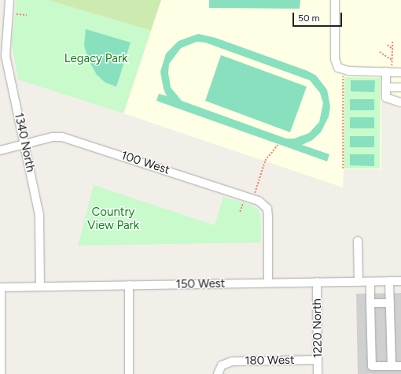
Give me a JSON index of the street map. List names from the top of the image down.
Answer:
{
  "streets": {
    "street": [
      "1340 North",
      "100 West",
      "150 West",
      "1220 North",
      "180 West"
    ]
  },
  "crossings": [
    ["1340 North", "100 West"],
    ["1340 North", "150 West"],
    ["100 West", "150 West"],
    ["150 West", "1220 North"],
    ["1220 North", "180 West"]
  ],
  "parks": ["Legacy Park", "Country View Park"],
  "scale_bar": "50 m"
}
